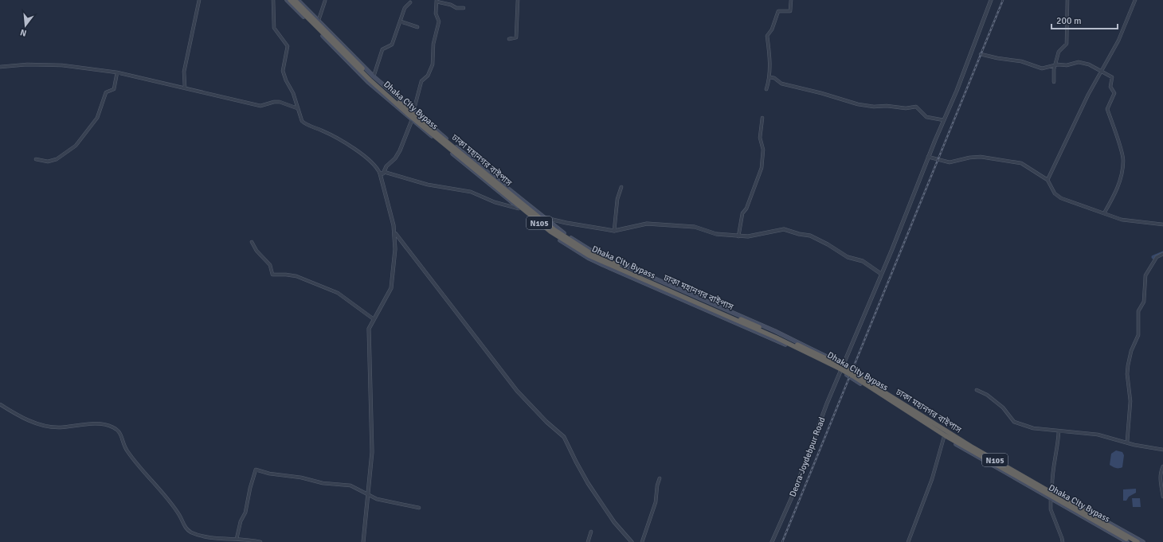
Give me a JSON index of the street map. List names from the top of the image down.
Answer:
{
  "streets": {
    "highway": ["Dhaka City Bypass", "ঢাকা মহানগর বাইপাস", "N105"],
    "street": ["Deora-Joydebpur Road"]
  },
  "crossings": [
    ["Dhaka City Bypass", "ঢাকা মহানগর বাইপাস"],
    ["Dhaka City Bypass", "Deora-Joydebpur Road"],
    ["ঢাকা মহানগর বাইপাস", "Deora-Joydebpur Road"]
  ],
  "scale_bar": "200 m",
  "north": "bottom"
}
